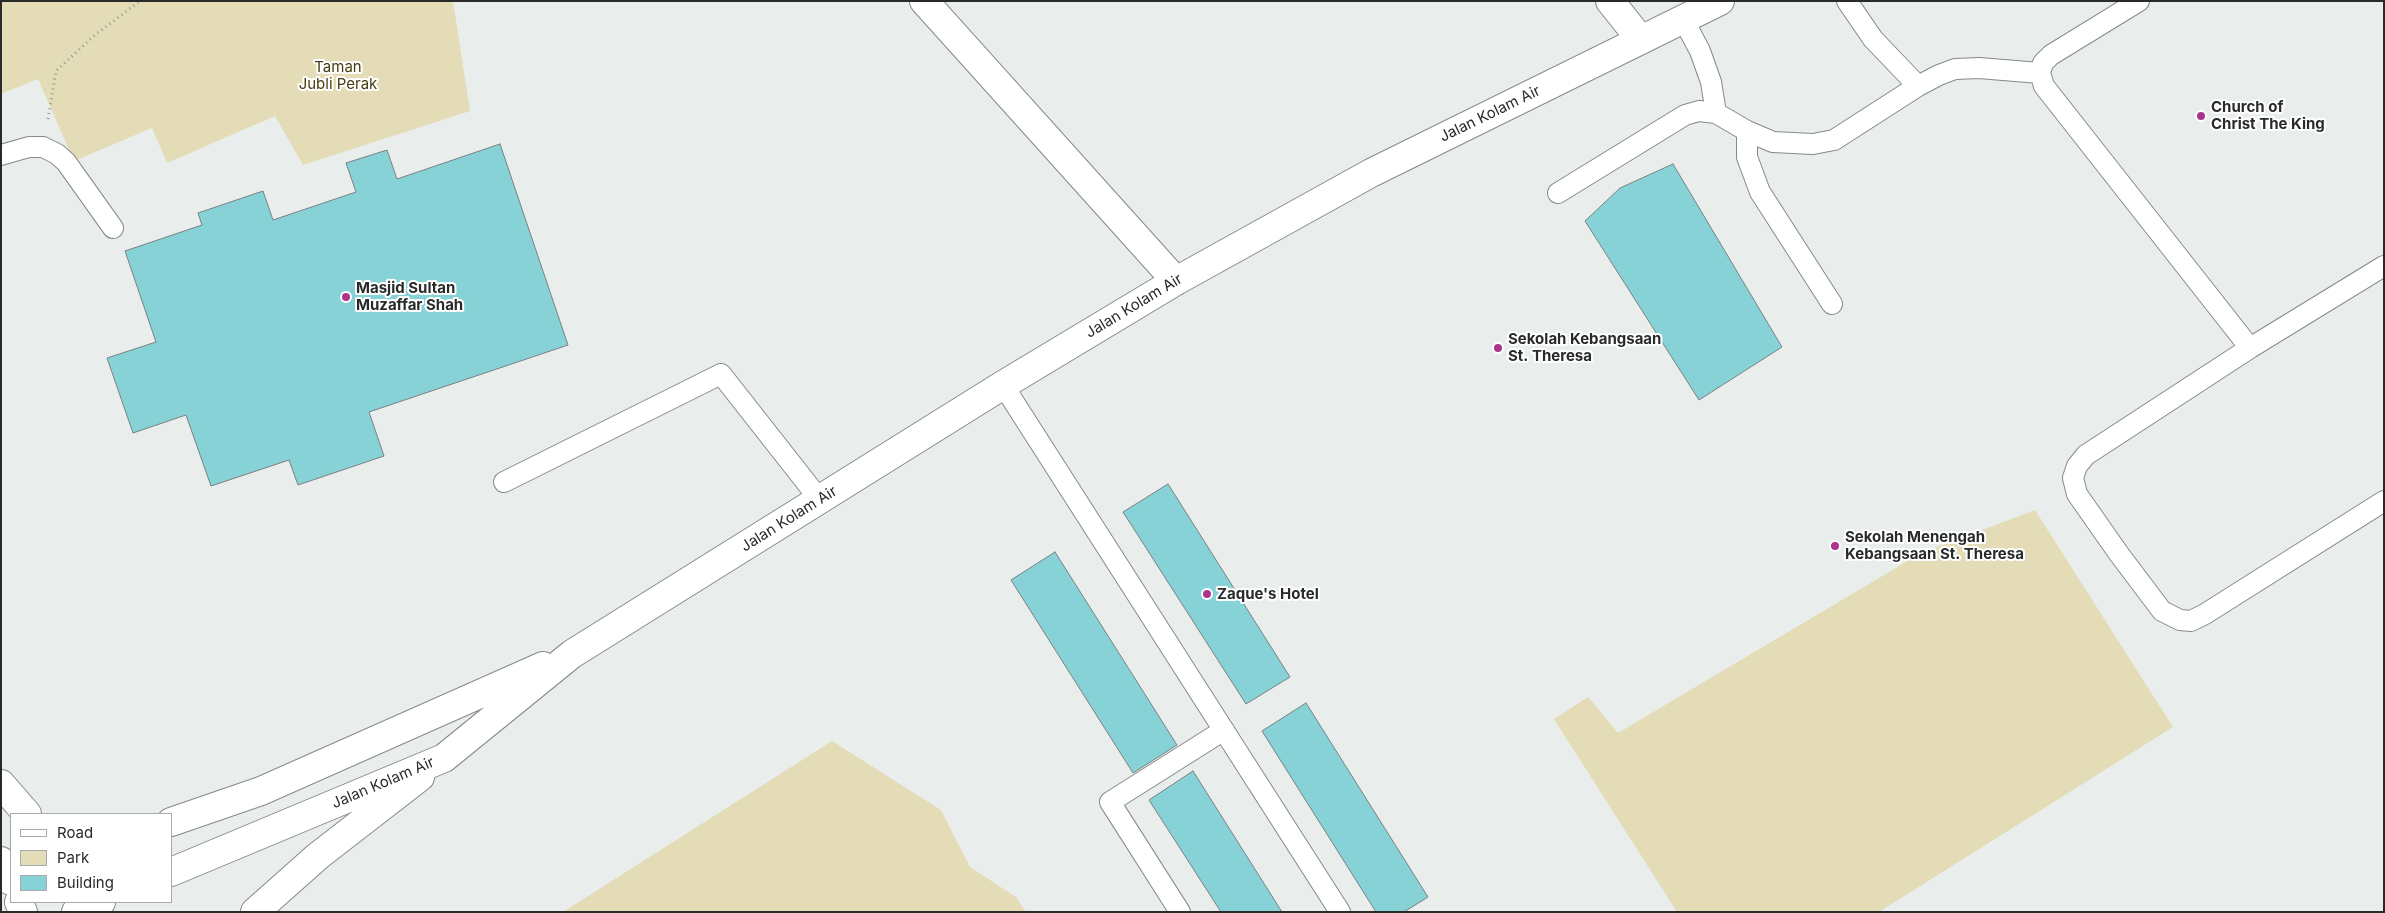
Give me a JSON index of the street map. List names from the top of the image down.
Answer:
{
  "streets": {
    "main road": ["Jalan Kolam Air"]
  },
  "parks": ["Taman Jubli Perak"],
  "places": [
    "Church of Christ The King",
    "Masjid Sultan Muzaffar Shah",
    "Sekolah Kebangsaan St. Theresa",
    "Sekolah Menengah Kebangsaan St. Theresa",
    "Zaque's Hotel"
  ],
  "legend": ["Road", "Park", "Building"]
}
